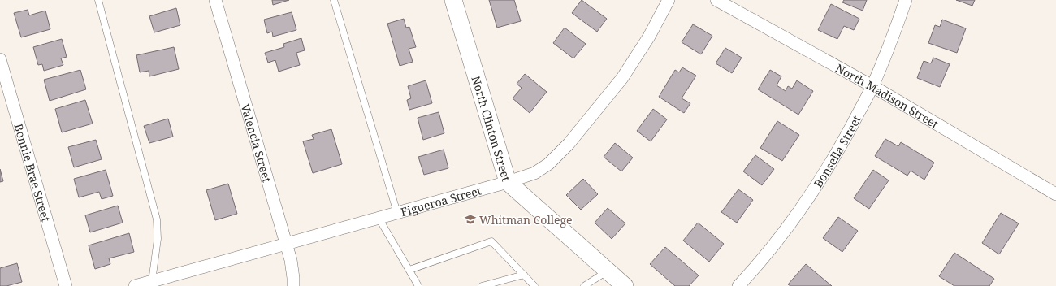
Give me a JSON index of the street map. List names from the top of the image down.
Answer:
{
  "streets": {
    "main road": ["North Clinton Street"],
    "street": [
      "North Madison Street",
      "Valencia Street",
      "Bonsella Street",
      "Bonnie Brae Street",
      "Figueroa Street"
    ]
  },
  "crossings": [
    ["North Madison Street", "Bonsella Street"],
    ["North Clinton Street", "Figueroa Street"],
    ["Valencia Street", "Figueroa Street"]
  ],
  "places": {
    "school or university": ["Whitman College"]
  }
}
